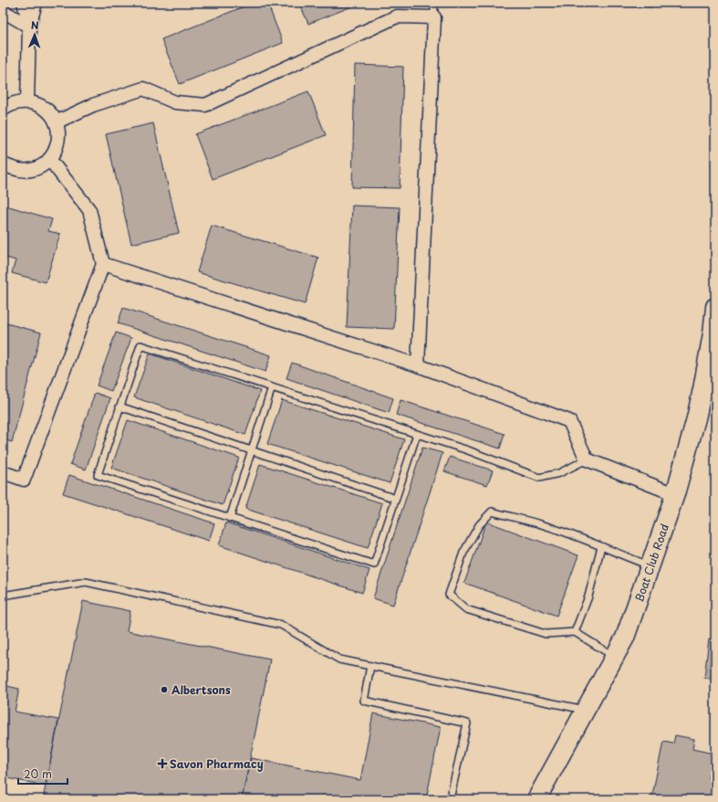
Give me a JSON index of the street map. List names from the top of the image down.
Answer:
{
  "streets": {
    "main road": ["Boat Club Road"]
  },
  "places": {
    "other": ["Albertsons"],
    "health": ["Savon Pharmacy"]
  },
  "scale_bar": "20 m",
  "north": "top"
}
